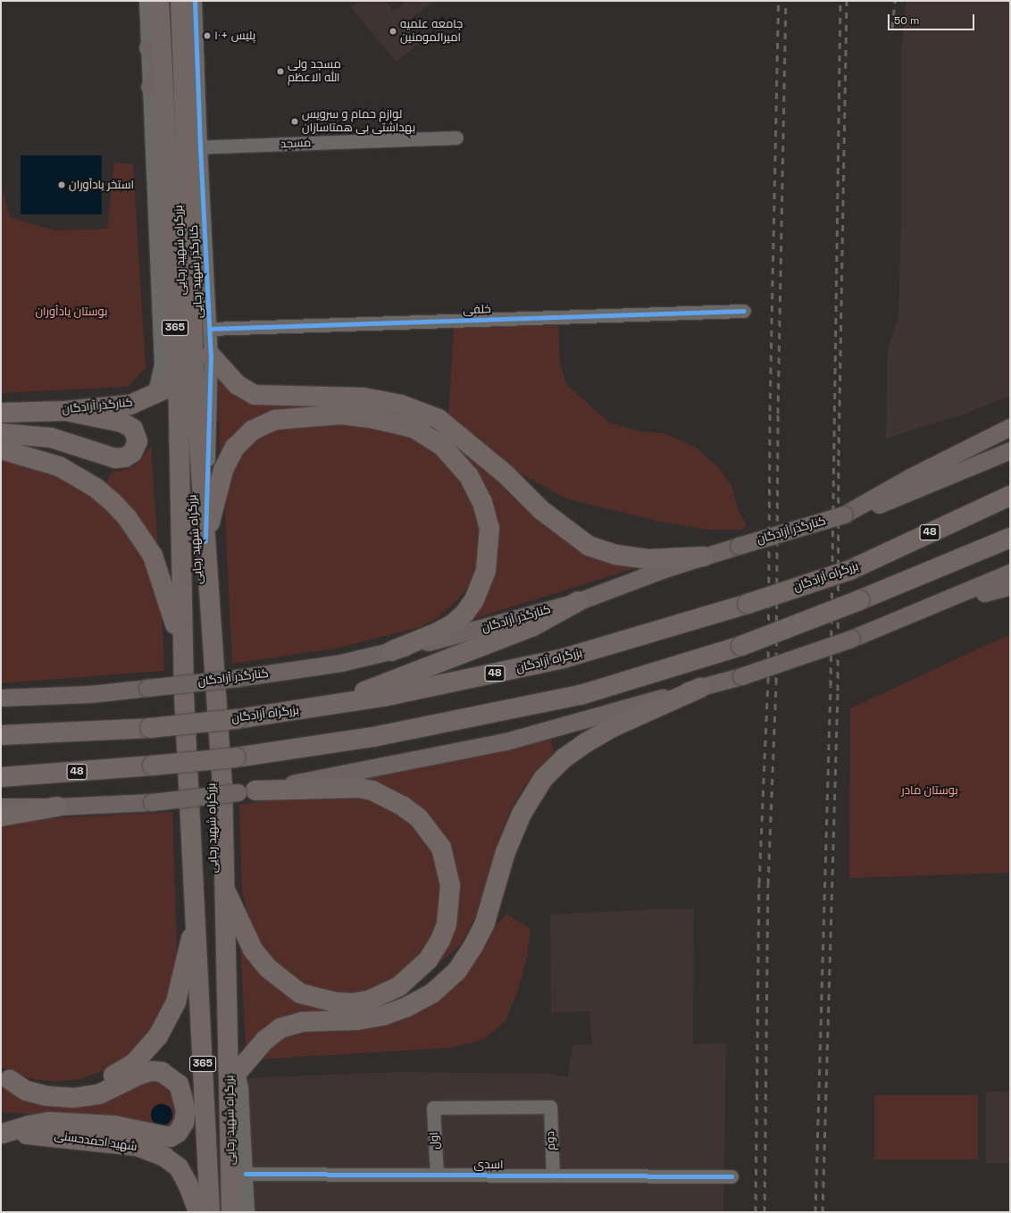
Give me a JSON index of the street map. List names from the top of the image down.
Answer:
{
  "streets": {
    "highway": [
      "بزرگراه شهید رجایی",
      "365",
      "کنارگذر آزادگان",
      "48",
      "بزرگراه آزادگان",
      "شهید احمدحسنی"
    ],
    "street": [
      "مسجد",
      "کنارگذر شهید رجایی",
      "خلفی",
      "اول",
      "دوم",
      "اسدی"
    ]
  },
  "crossings": [
    ["مسجد", "بزرگراه شهید رجایی"],
    ["مسجد", "کنارگذر شهید رجایی"],
    ["بزرگراه شهید رجایی", "کنارگذر شهید رجایی"],
    ["بزرگراه شهید رجایی", "کنارگذر آزادگان"],
    ["کنارگذر شهید رجایی", "خلفی"],
    ["اول", "دوم"],
    ["اول", "اسدی"],
    ["دوم", "اسدی"]
  ],
  "parks": ["بوستان یادآوران", "بوستان مادر"],
  "places": [
    "جامعه علمیه امیرالمومنین",
    "پلیس +۱۰",
    "مسجد ولی الله الاعظم",
    "لوازم حمام و سرویس بهداشتی بی همتاسازان",
    "استخر یادآوران"
  ],
  "scale_bar": "50 m"
}
